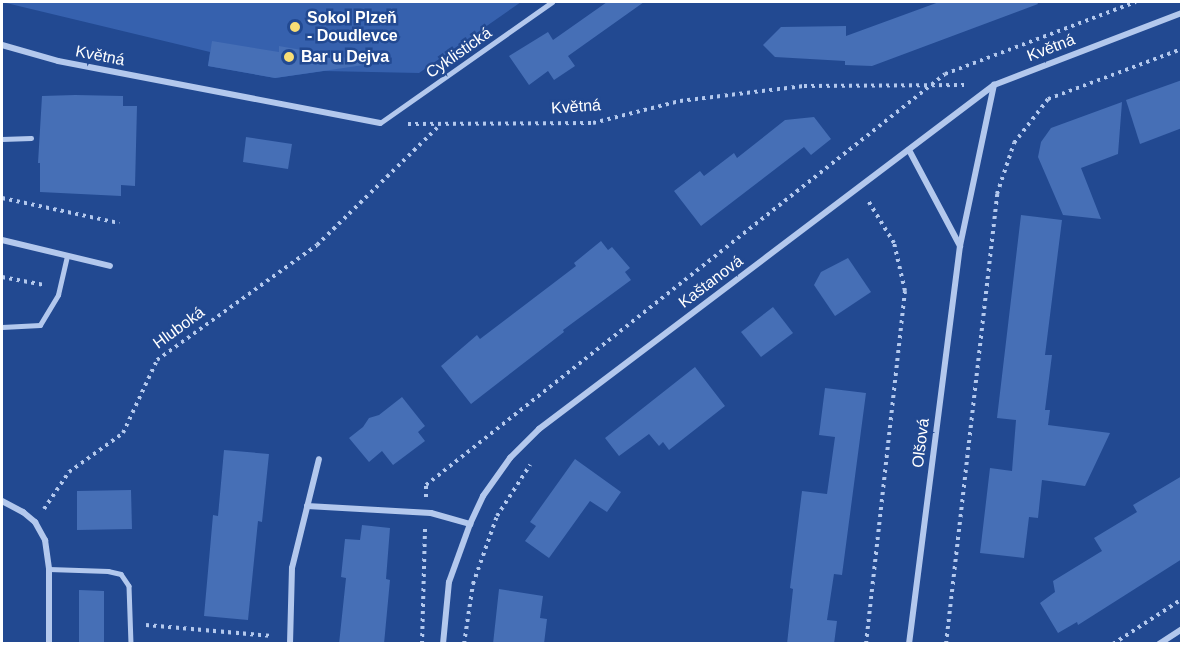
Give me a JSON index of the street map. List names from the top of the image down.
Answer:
{
  "streets": {
    "street": ["Květná", "Kaštanová", "Olšová"],
    "lane": ["Cyklistická"],
    "path": ["Hluboká"]
  },
  "crossings": [
    ["Květná", "Cyklistická"],
    ["Květná", "Kaštanová"],
    ["Květná", "Hluboká"],
    ["Květná", "Olšová"],
    ["Kaštanová", "Olšová"]
  ],
  "places": ["Sokol Plzeň - Doudlevce", "Bar u Dejva"]
}
